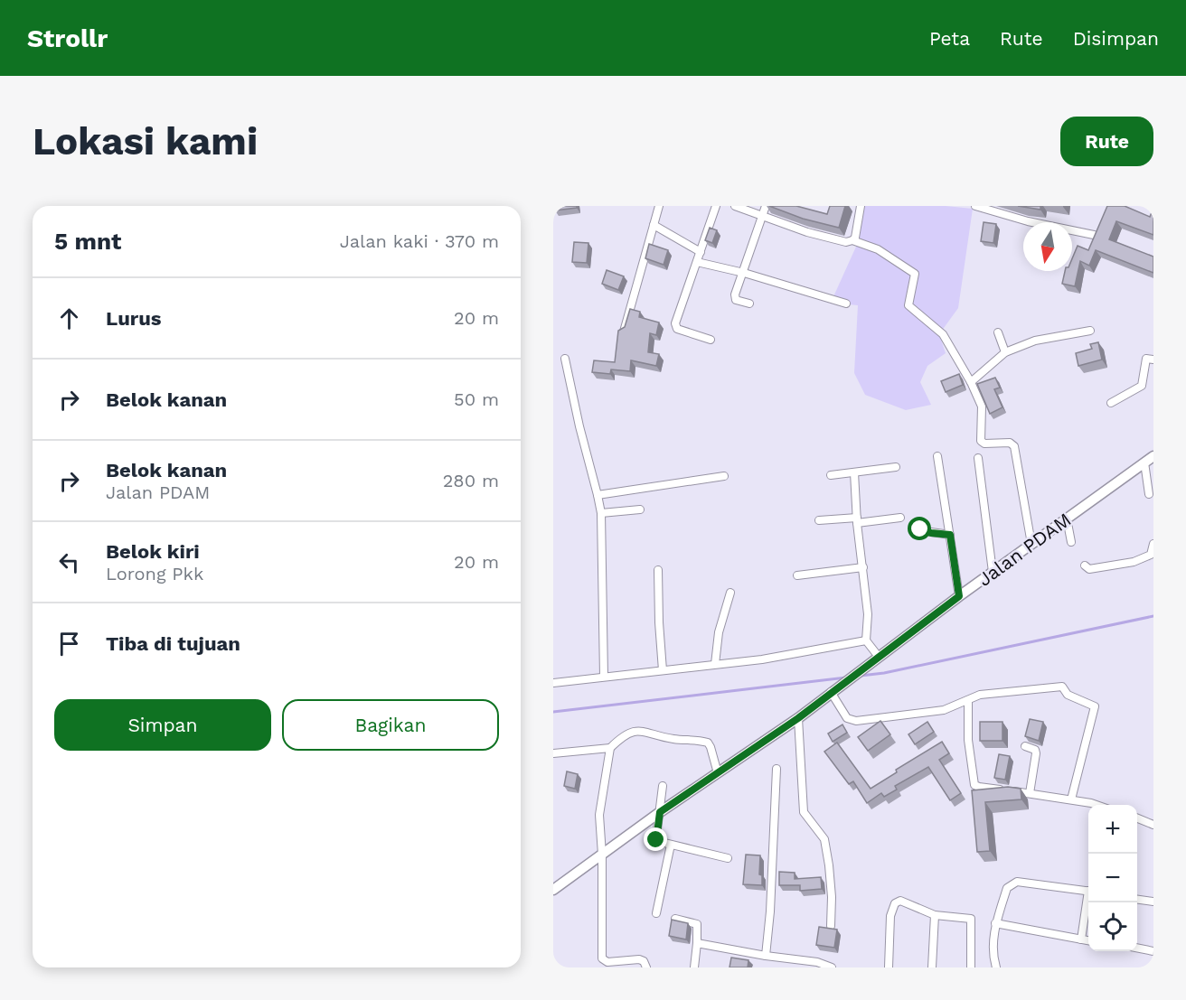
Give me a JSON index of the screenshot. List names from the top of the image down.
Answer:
{
  "streets": {
    "street": ["Jalan PDAM"]
  },
  "north": "bottom",
  "page": {
    "header": "Strollr",
    "nav": ["Peta", "Rute", "Disimpan"],
    "buttons": [
      "Rute",
      ["Simpan", "Bagikan"]
    ],
    "title": "Lokasi kami",
    "heading": ["5 mnt", "Jalan kaki · 370 m"],
    "list": [
      ["Lurus", "20 m"],
      ["Belok kanan", "50 m"],
      ["Belok kanan", "Jalan PDAM", "280 m"],
      ["Belok kiri", "Lorong Pkk", "20 m"],
      "Tiba di tujuan"
    ],
    "map_buttons": ["+", "−"]
  }
}
